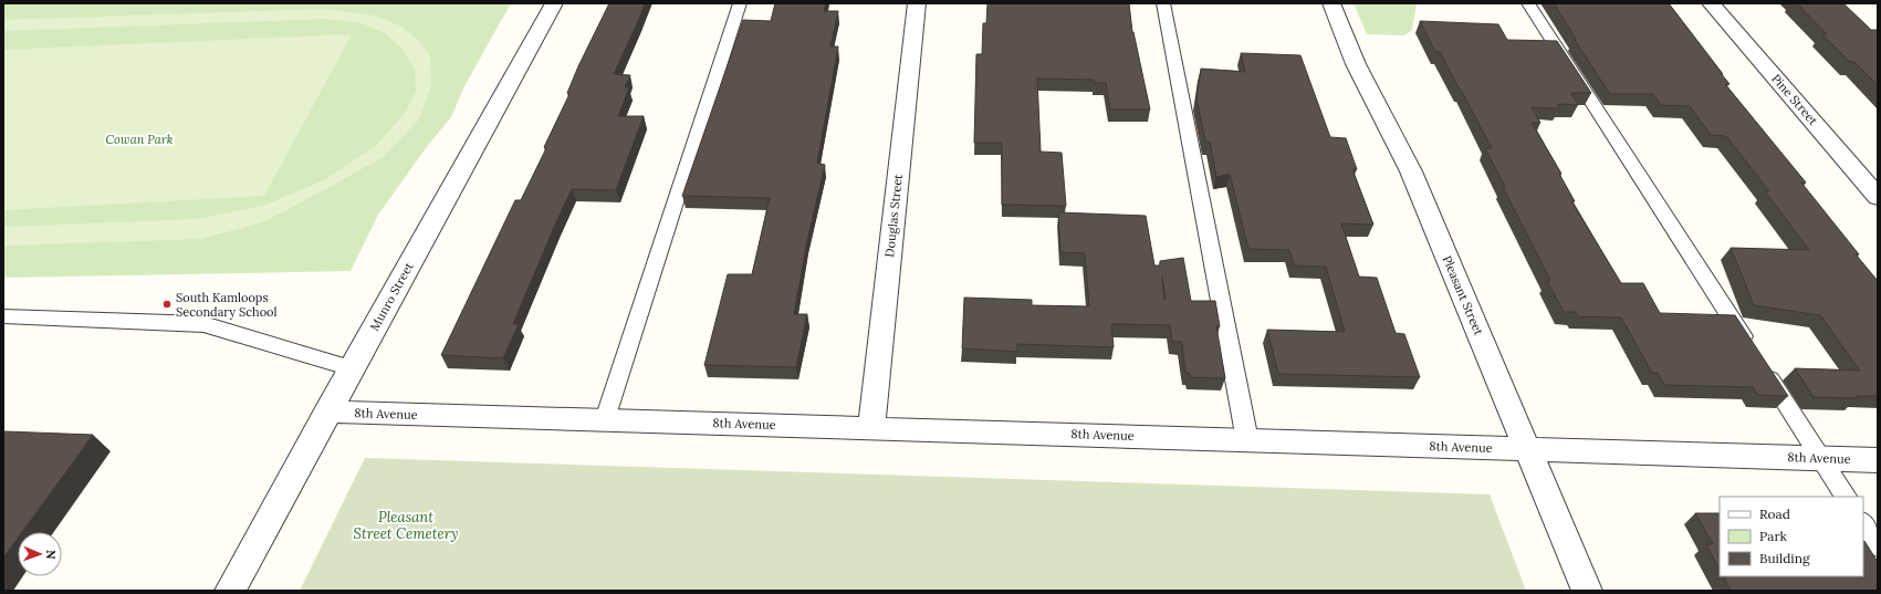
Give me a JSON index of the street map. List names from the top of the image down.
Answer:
{
  "streets": {
    "street": [
      "Pine Street",
      "Douglas Street",
      "Pleasant Street",
      "Munro Street",
      "8th Avenue"
    ]
  },
  "crossings": [
    ["Douglas Street", "8th Avenue"],
    ["Pleasant Street", "8th Avenue"],
    ["Munro Street", "8th Avenue"]
  ],
  "parks": ["Cowan Park", "Pleasant Street Cemetery"],
  "places": ["South Kamloops Secondary School"],
  "legend": ["Road", "Park", "Building"],
  "north": "right"
}
